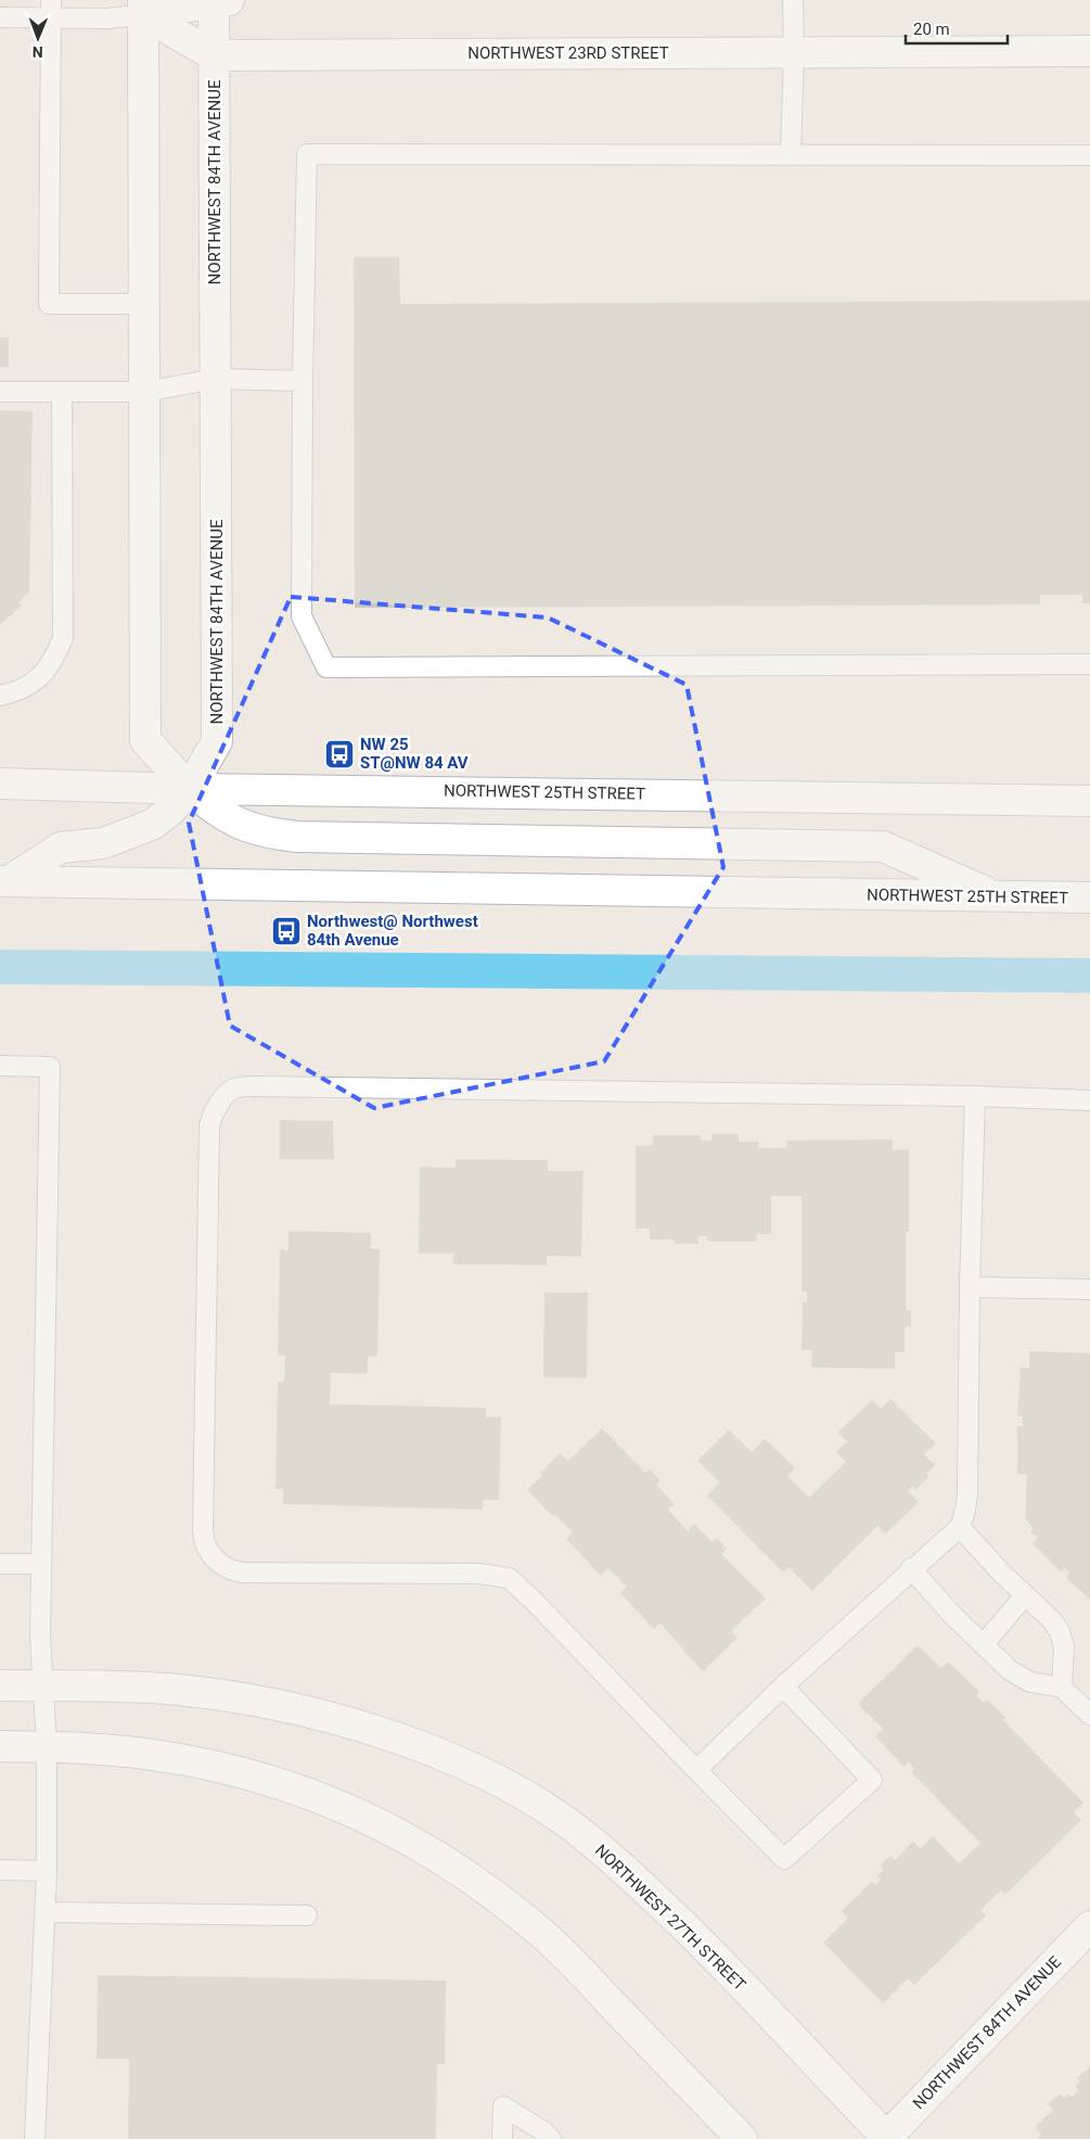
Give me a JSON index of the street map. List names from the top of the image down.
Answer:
{
  "streets": {
    "street": [
      "NORTHWEST 23RD STREET",
      "NORTHWEST 84TH AVENUE",
      "NORTHWEST 25TH STREET",
      "NORTHWEST 27TH STREET"
    ]
  },
  "crossings": [
    ["NORTHWEST 23RD STREET", "NORTHWEST 84TH AVENUE"],
    ["NORTHWEST 84TH AVENUE", "NORTHWEST 25TH STREET"],
    ["NORTHWEST 84TH AVENUE", "NORTHWEST 27TH STREET"]
  ],
  "places": {
    "bus stop": ["NW 25 ST@NW 84 AV", "Northwest@ Northwest 84th Avenue"]
  },
  "scale_bar": "20 m",
  "north": "bottom"
}
